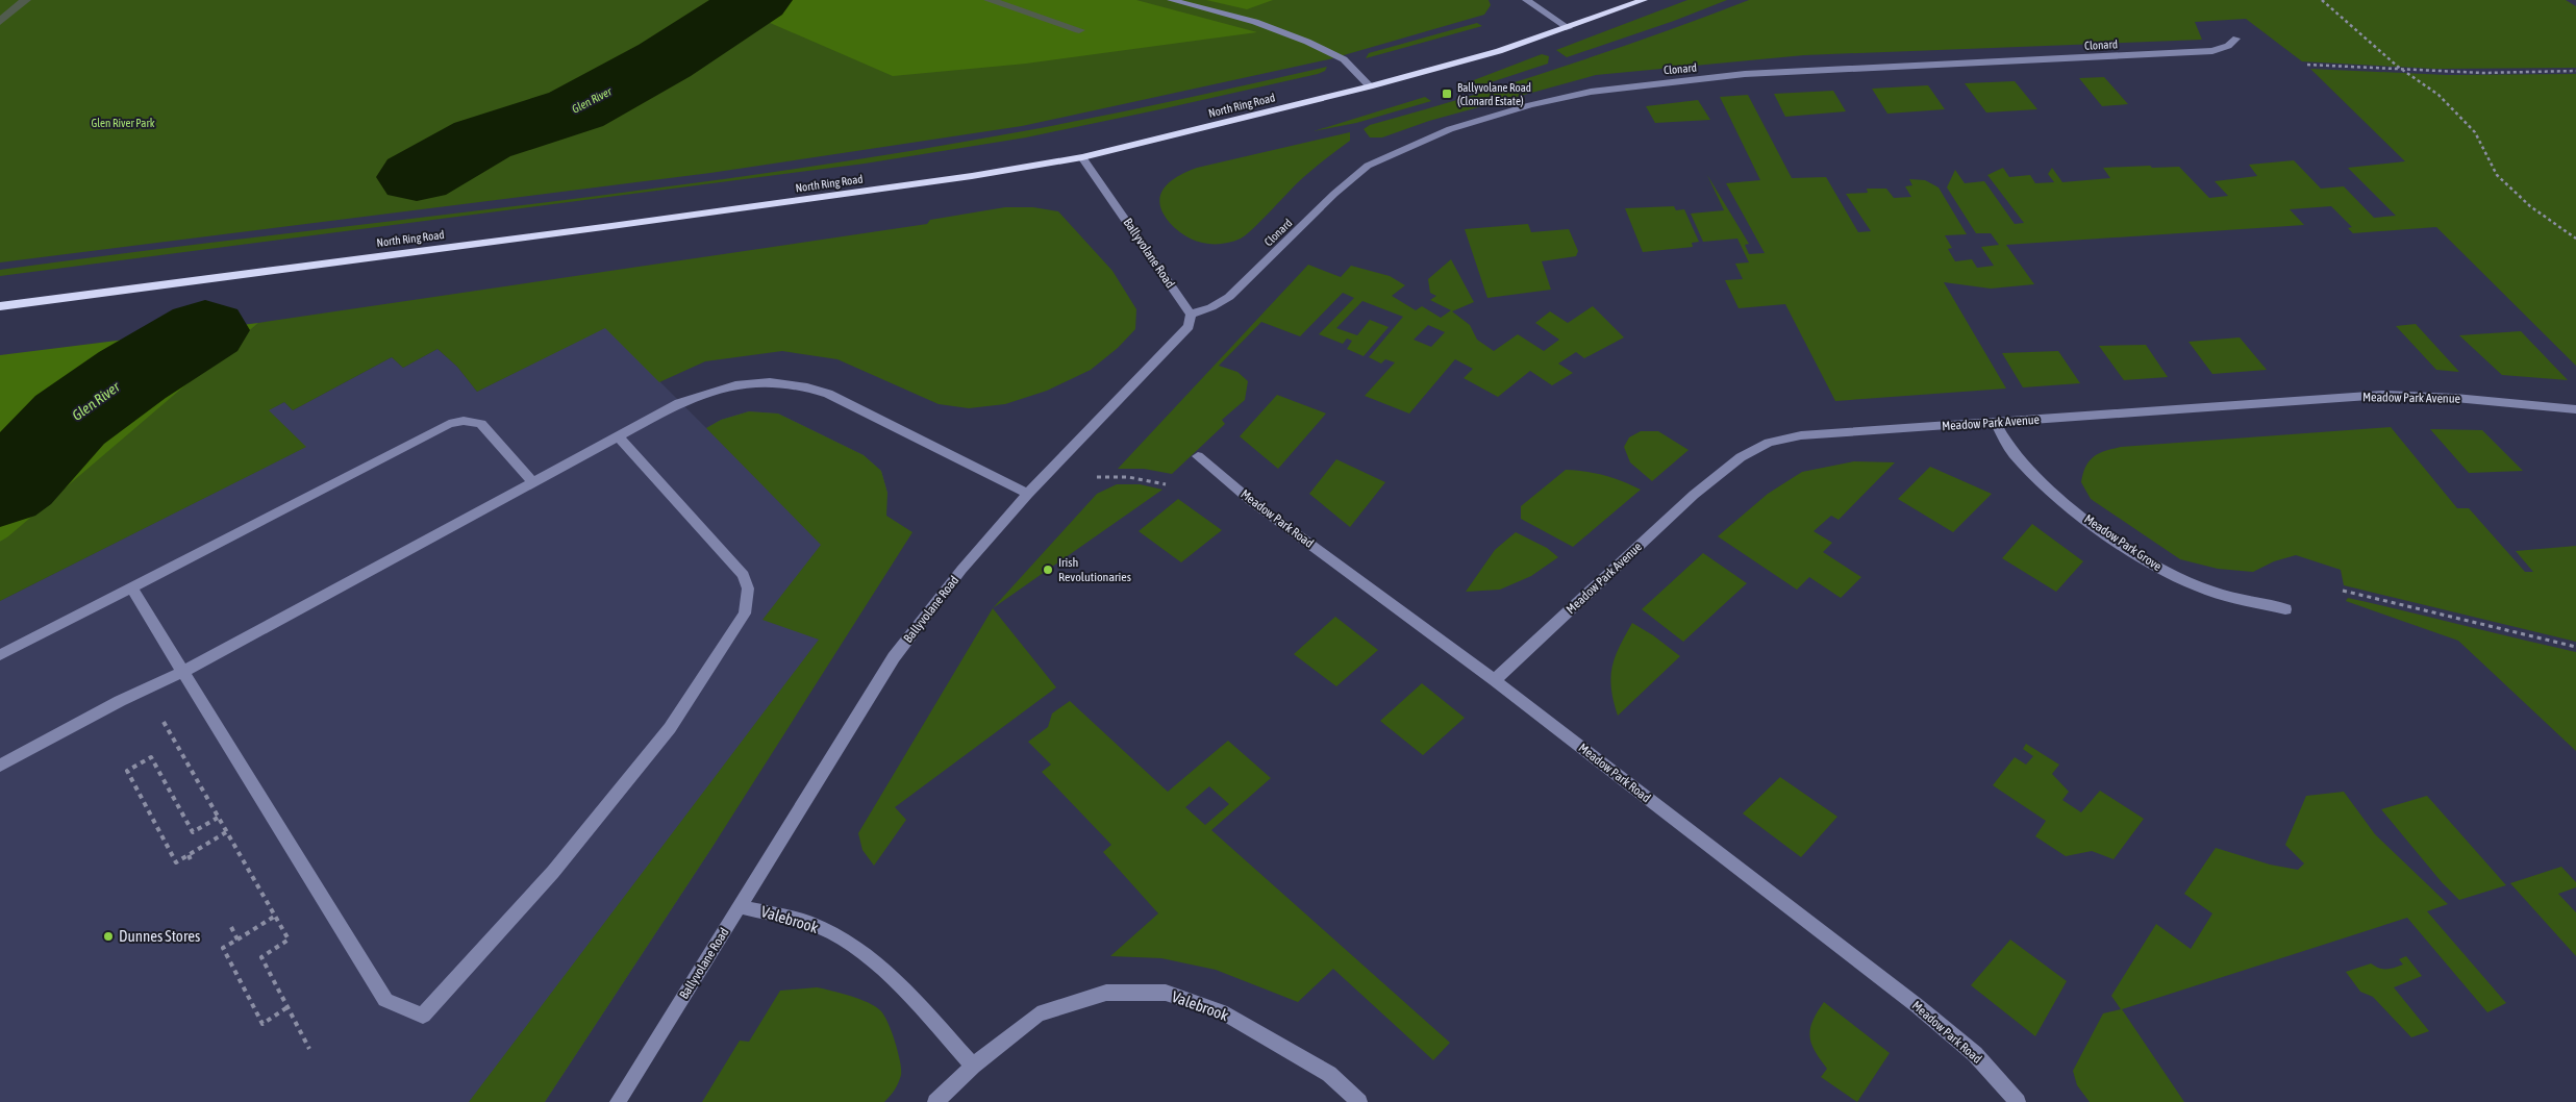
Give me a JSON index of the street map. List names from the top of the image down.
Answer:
{
  "streets": {
    "main road": ["North Ring Road"],
    "street": [
      "Clonard",
      "Ballyvolane Road",
      "Meadow Park Avenue",
      "Meadow Park Road",
      "Meadow Park Grove",
      "Valebrook"
    ]
  },
  "crossings": [
    ["Clonard", "Ballyvolane Road"],
    ["North Ring Road", "Ballyvolane Road"],
    ["Ballyvolane Road", "Valebrook"],
    ["Meadow Park Avenue", "Meadow Park Road"],
    ["Meadow Park Avenue", "Meadow Park Grove"]
  ],
  "water": ["Glen River"],
  "parks": ["Glen River Park"],
  "places": {
    "transit": ["Ballyvolane Road (Clonard Estate)"],
    "other": ["Irish Revolutionaries", "Dunnes Stores"]
  }
}
